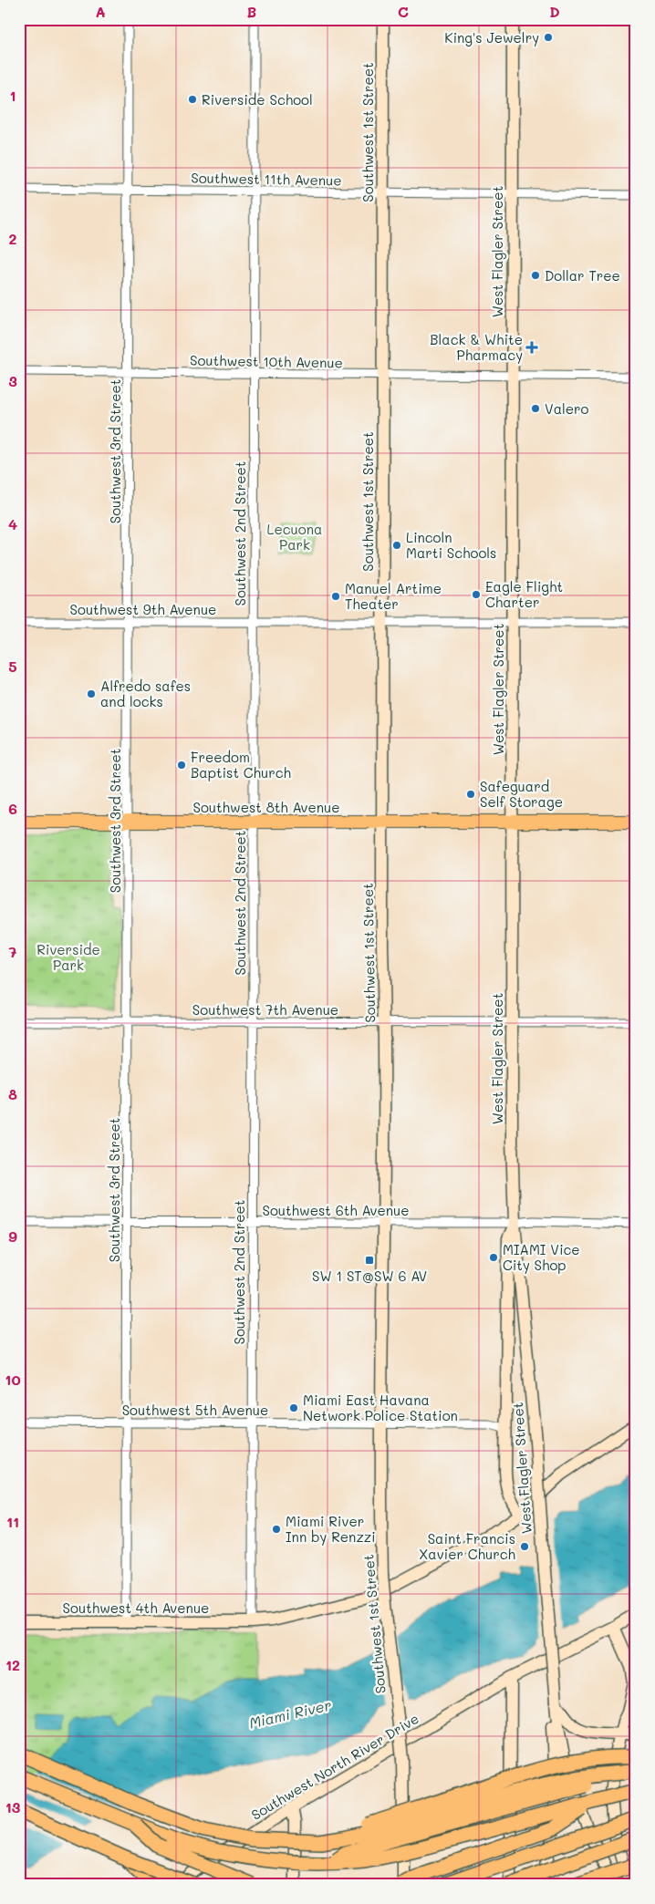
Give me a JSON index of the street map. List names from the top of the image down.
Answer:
{
  "streets": {
    "main road": [
      "Southwest 1st Street",
      "West Flagler Street",
      "Southwest 8th Avenue",
      "Southwest 4th Avenue",
      "Southwest North River Drive"
    ],
    "street": [
      "Southwest 11th Avenue",
      "Southwest 10th Avenue",
      "Southwest 3rd Street",
      "Southwest 2nd Street",
      "Southwest 9th Avenue",
      "Southwest 7th Avenue",
      "Southwest 6th Avenue",
      "Southwest 5th Avenue"
    ]
  },
  "crossings": [
    ["Southwest 1st Street", "Southwest 11th Avenue"],
    ["Southwest 1st Street", "Southwest 10th Avenue"],
    ["Southwest 1st Street", "Southwest 9th Avenue"],
    ["Southwest 1st Street", "Southwest 8th Avenue"],
    ["Southwest 1st Street", "Southwest 7th Avenue"],
    ["Southwest 1st Street", "Southwest 6th Avenue"],
    ["Southwest 1st Street", "Southwest 5th Avenue"],
    ["Southwest 11th Avenue", "West Flagler Street"],
    ["Southwest 11th Avenue", "Southwest 3rd Street"],
    ["Southwest 11th Avenue", "Southwest 2nd Street"],
    ["West Flagler Street", "Southwest 10th Avenue"],
    ["West Flagler Street", "Southwest 9th Avenue"],
    ["West Flagler Street", "Southwest 8th Avenue"],
    ["West Flagler Street", "Southwest 7th Avenue"],
    ["West Flagler Street", "Southwest 6th Avenue"],
    ["West Flagler Street", "Southwest 5th Avenue"],
    ["West Flagler Street", "Southwest 4th Avenue"],
    ["Southwest 10th Avenue", "Southwest 3rd Street"],
    ["Southwest 10th Avenue", "Southwest 2nd Street"],
    ["Southwest 3rd Street", "Southwest 9th Avenue"],
    ["Southwest 3rd Street", "Southwest 8th Avenue"],
    ["Southwest 3rd Street", "Southwest 7th Avenue"],
    ["Southwest 3rd Street", "Southwest 6th Avenue"],
    ["Southwest 3rd Street", "Southwest 5th Avenue"],
    ["Southwest 3rd Street", "Southwest 4th Avenue"],
    ["Southwest 2nd Street", "Southwest 9th Avenue"],
    ["Southwest 2nd Street", "Southwest 8th Avenue"],
    ["Southwest 2nd Street", "Southwest 7th Avenue"],
    ["Southwest 2nd Street", "Southwest 6th Avenue"],
    ["Southwest 2nd Street", "Southwest 5th Avenue"],
    ["Southwest 2nd Street", "Southwest 4th Avenue"]
  ],
  "water": ["Miami River"],
  "parks": ["Lecuona Park", "Riverside Park"],
  "places": {
    "other": [
      "King's Jewelry",
      "Riverside School",
      "Dollar Tree",
      "Valero",
      "Lincoln Marti Schools",
      "Eagle Flight Charter",
      "Manuel Artime Theater",
      "Alfredo safes and locks",
      "Freedom Baptist Church",
      "Safeguard Self Storage",
      "MIAMI Vice City Shop",
      "Miami East Havana Network Police Station",
      "Miami River Inn by Renzzi",
      "Saint Francis Xavier Church"
    ],
    "health": ["Black & White Pharmacy"],
    "transit": ["SW 1 ST@SW 6 AV"]
  },
  "grid": {
    "columns": [
      "A",
      "B",
      "C",
      "D"
    ],
    "rows": [
      "1",
      "2",
      "3",
      "4",
      "5",
      "6",
      "7",
      "8",
      "9",
      "10",
      "11",
      "12",
      "13"
    ]
  }
}
